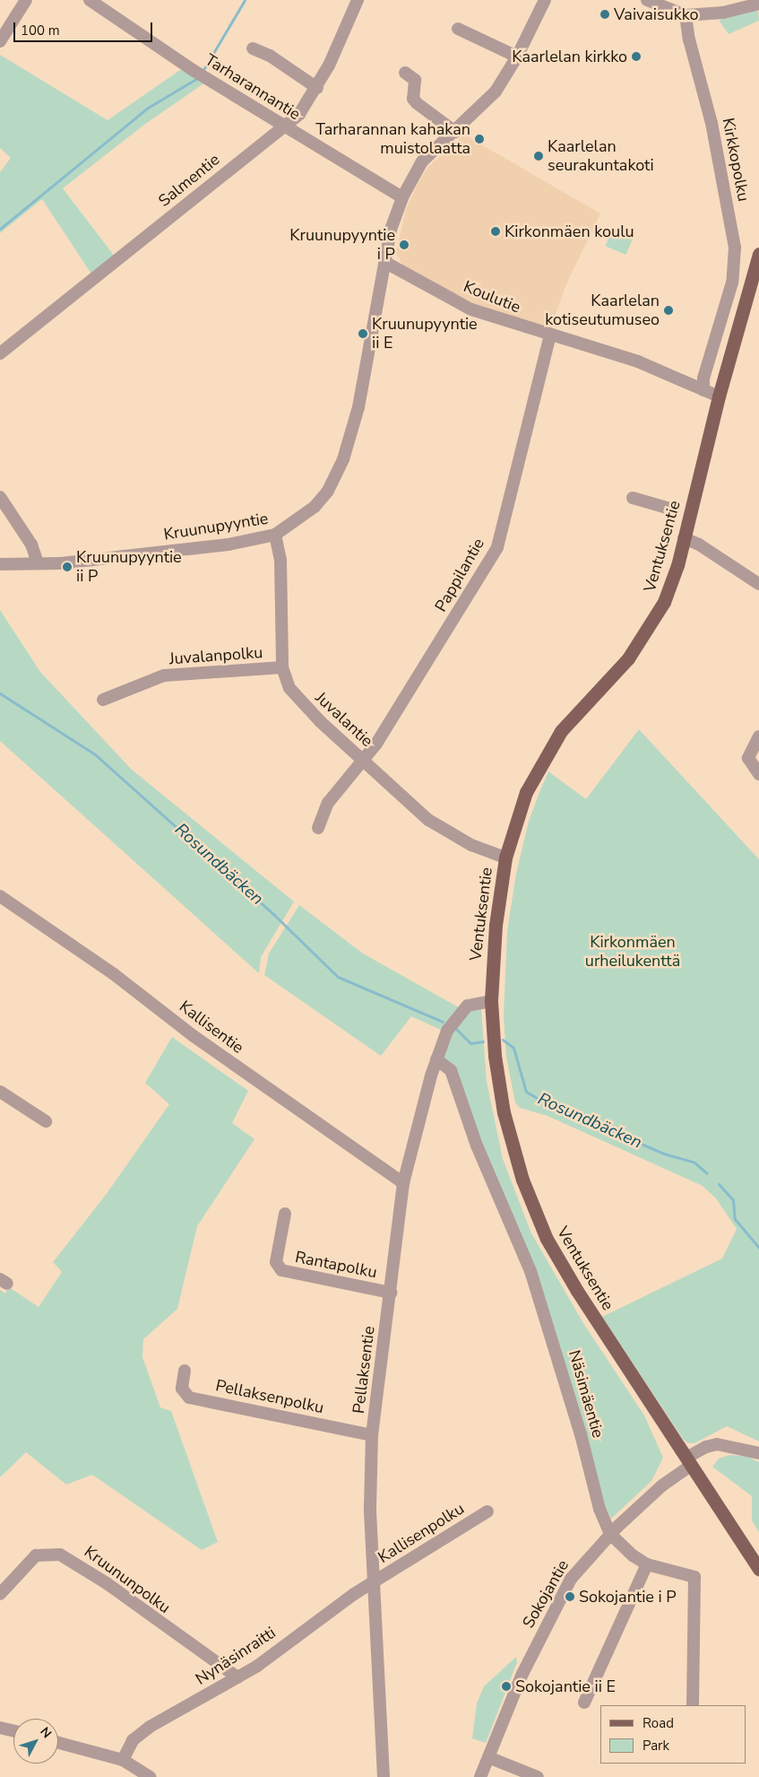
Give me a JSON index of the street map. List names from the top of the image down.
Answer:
{
  "streets": {
    "main road": ["Ventuksentie"],
    "street": [
      "Tarharannantie",
      "Kirkkopolku",
      "Salmentie",
      "Koulutie",
      "Kruunupyyntie",
      "Pappilantie",
      "Juvalanpolku",
      "Juvalantie",
      "Kallisentie",
      "Rantapolku",
      "Pellaksentie",
      "Näsimäentie",
      "Pellaksenpolku",
      "Kallisenpolku",
      "Kruununpolku",
      "Sokojantie",
      "Nynäsinraitti"
    ]
  },
  "crossings": [
    ["Tarharannantie", "Salmentie"],
    ["Tarharannantie", "Kruunupyyntie"],
    ["Kirkkopolku", "Koulutie"],
    ["Koulutie", "Kruunupyyntie"],
    ["Koulutie", "Ventuksentie"],
    ["Koulutie", "Pappilantie"],
    ["Kruunupyyntie", "Juvalantie"],
    ["Ventuksentie", "Juvalantie"],
    ["Ventuksentie", "Pellaksentie"],
    ["Ventuksentie", "Sokojantie"],
    ["Pappilantie", "Juvalantie"],
    ["Juvalanpolku", "Juvalantie"],
    ["Kallisentie", "Pellaksentie"],
    ["Rantapolku", "Pellaksentie"],
    ["Pellaksentie", "Näsimäentie"],
    ["Pellaksentie", "Pellaksenpolku"],
    ["Pellaksentie", "Kallisenpolku"],
    ["Pellaksentie", "Nynäsinraitti"],
    ["Näsimäentie", "Sokojantie"],
    ["Kallisenpolku", "Nynäsinraitti"],
    ["Kruununpolku", "Nynäsinraitti"]
  ],
  "water": ["Rosundbäcken"],
  "parks": ["Kirkonmäen urheilukenttä"],
  "places": [
    "Vaivaisukko",
    "Kaarlelan kirkko",
    "Tarharannan kahakan muistolaatta",
    "Kaarlelan seurakuntakoti",
    "Kirkonmäen koulu",
    "Kruunupyyntie i P",
    "Kaarlelan kotiseutumuseo",
    "Kruunupyyntie ii E",
    "Kruunupyyntie ii P",
    "Sokojantie i P",
    "Sokojantie ii E"
  ],
  "legend": ["Road", "Park"],
  "scale_bar": "100 m",
  "north": "top right"
}
